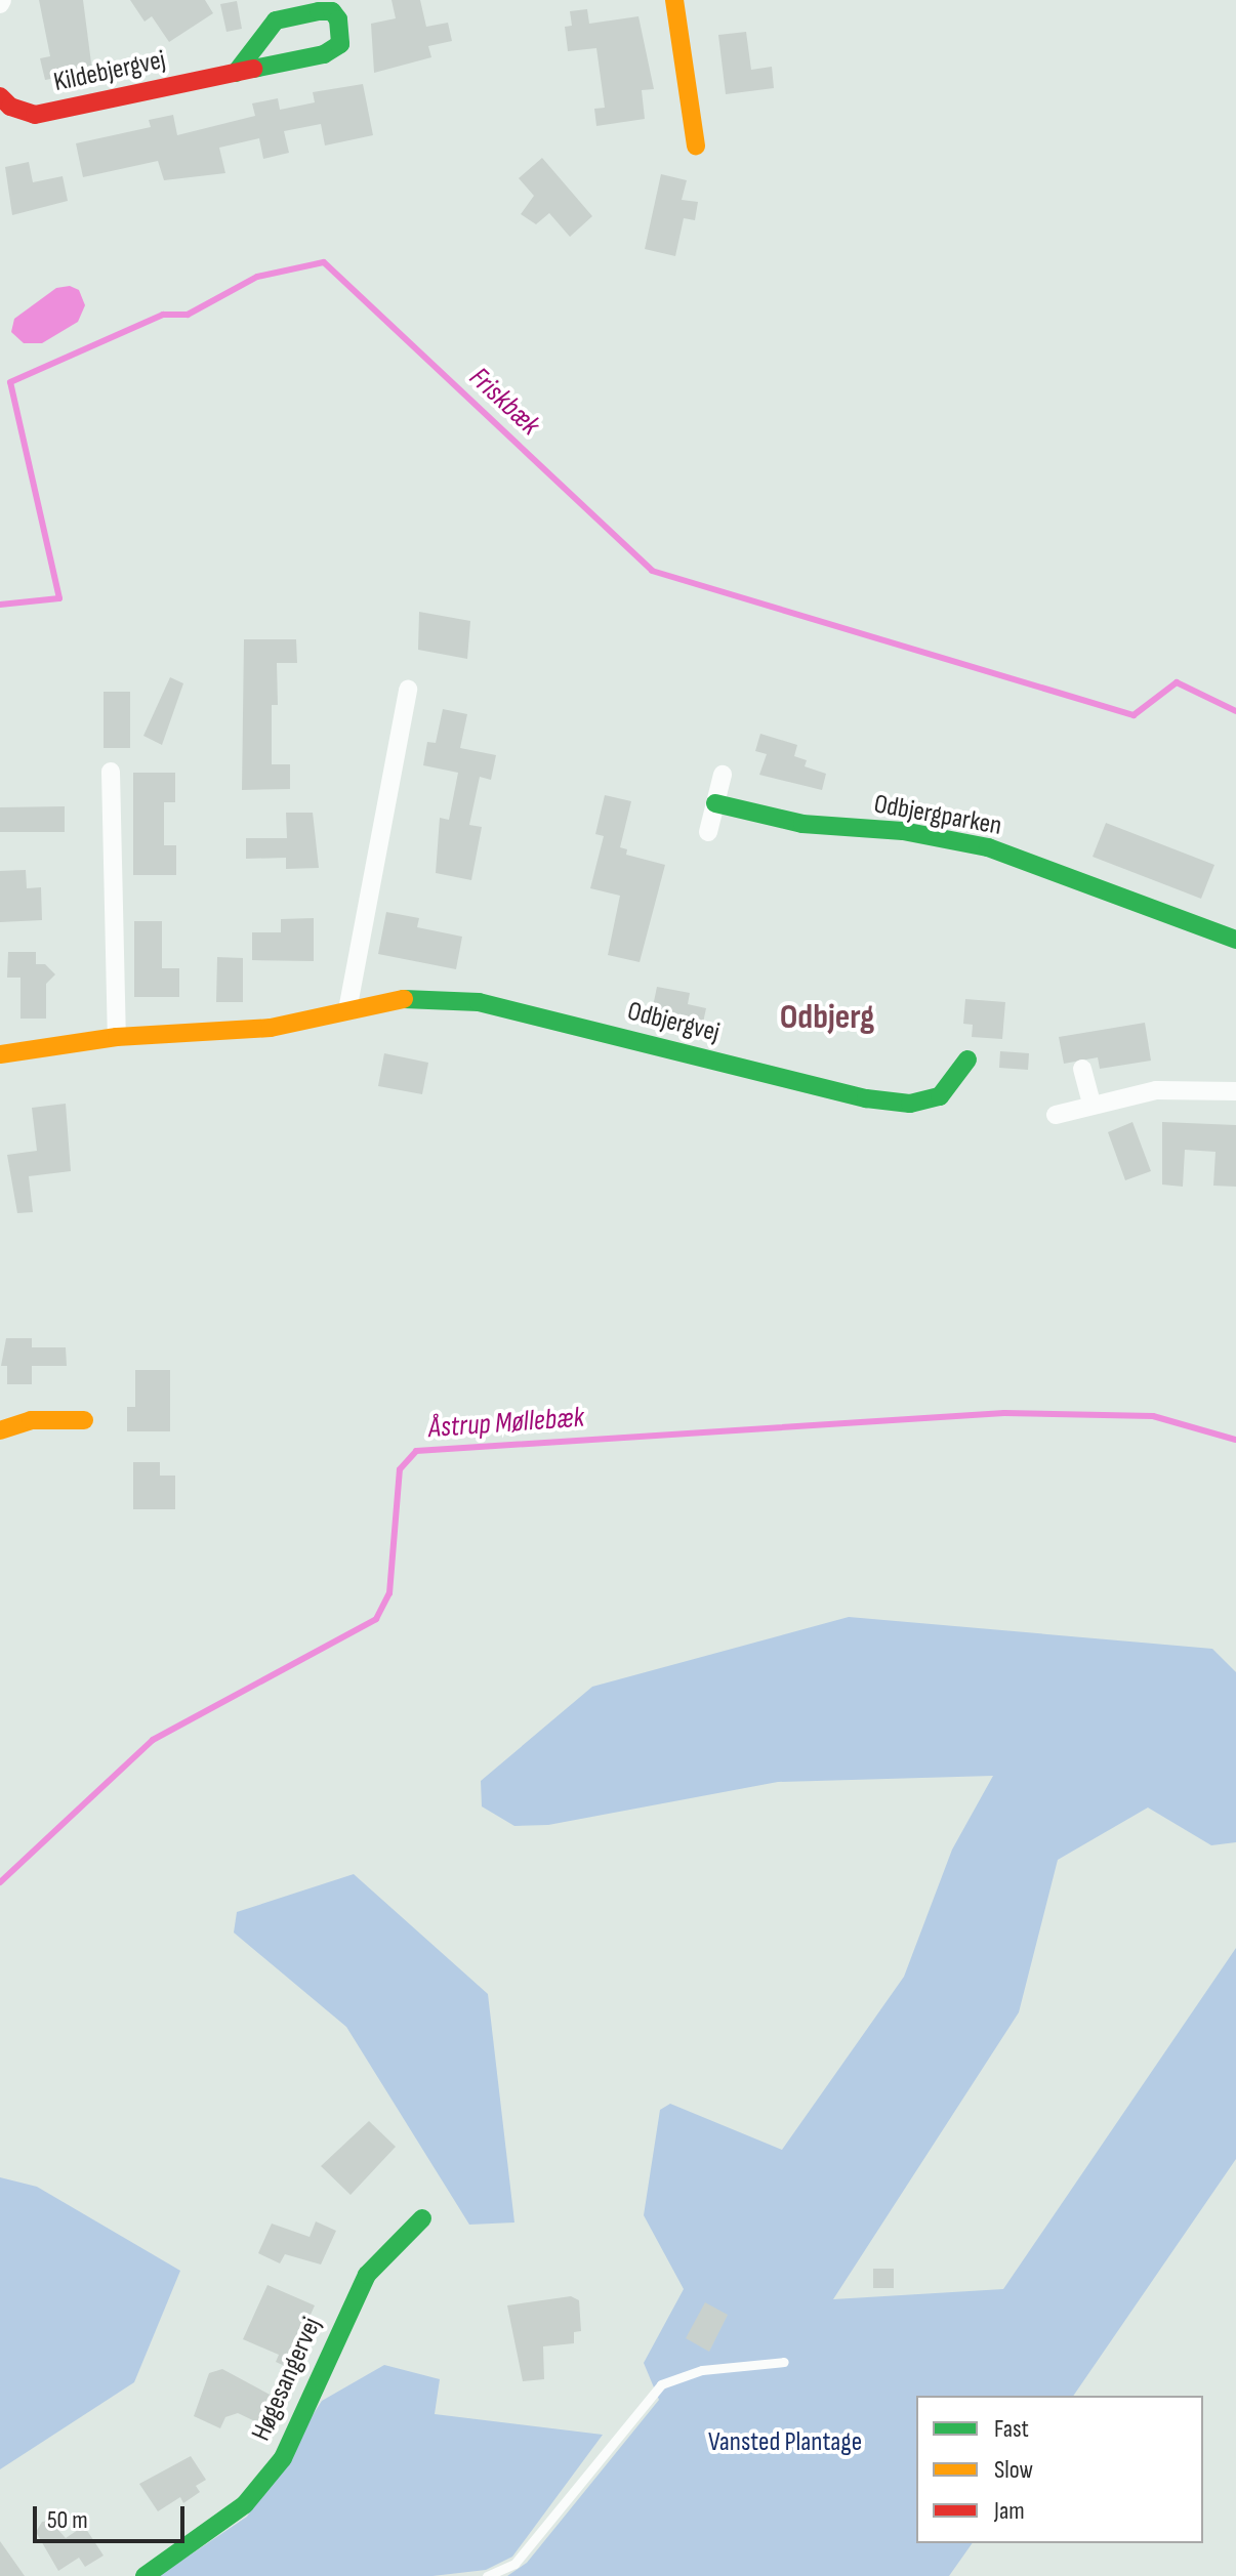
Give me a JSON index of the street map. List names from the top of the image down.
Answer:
{
  "streets": {
    "street": [
      "Kildebjergvej",
      "Odbjergparken",
      "Odbjergvej",
      "Høgesangervej"
    ]
  },
  "districts": ["Odbjerg"],
  "water": ["Friskbæk", "Åstrup Møllebæk"],
  "parks": ["Vansted Plantage"],
  "legend": ["Fast", "Slow", "Jam"],
  "scale_bar": "50 m"
}
